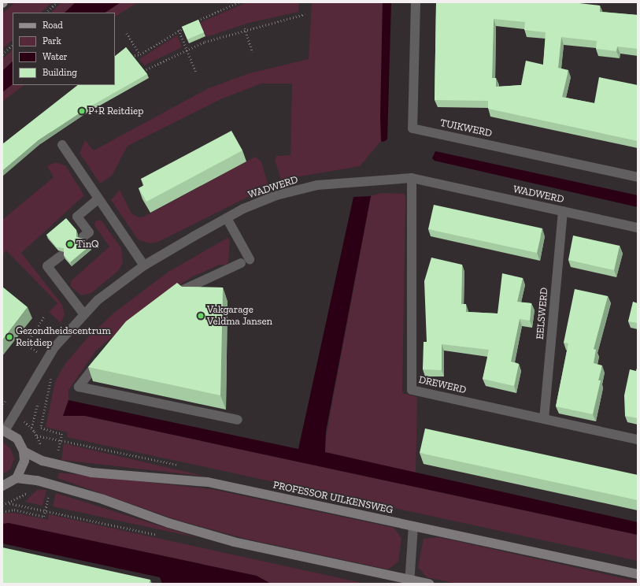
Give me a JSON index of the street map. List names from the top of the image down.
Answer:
{
  "streets": {
    "street": [
      "TUIKWERD",
      "WADWERD",
      "EELSWERD",
      "DREWERD",
      "PROFESSOR UILKENSWEG"
    ]
  },
  "crossings": [
    ["WADWERD", "EELSWERD"],
    ["WADWERD", "DREWERD"],
    ["EELSWERD", "DREWERD"]
  ],
  "places": [
    "P+R Reitdiep",
    "TinQ",
    "Vakgarage Veldma Jansen",
    "Gezondheidscentrum Reitdiep"
  ],
  "legend": [
    "Road",
    "Park",
    "Water",
    "Building"
  ]
}
